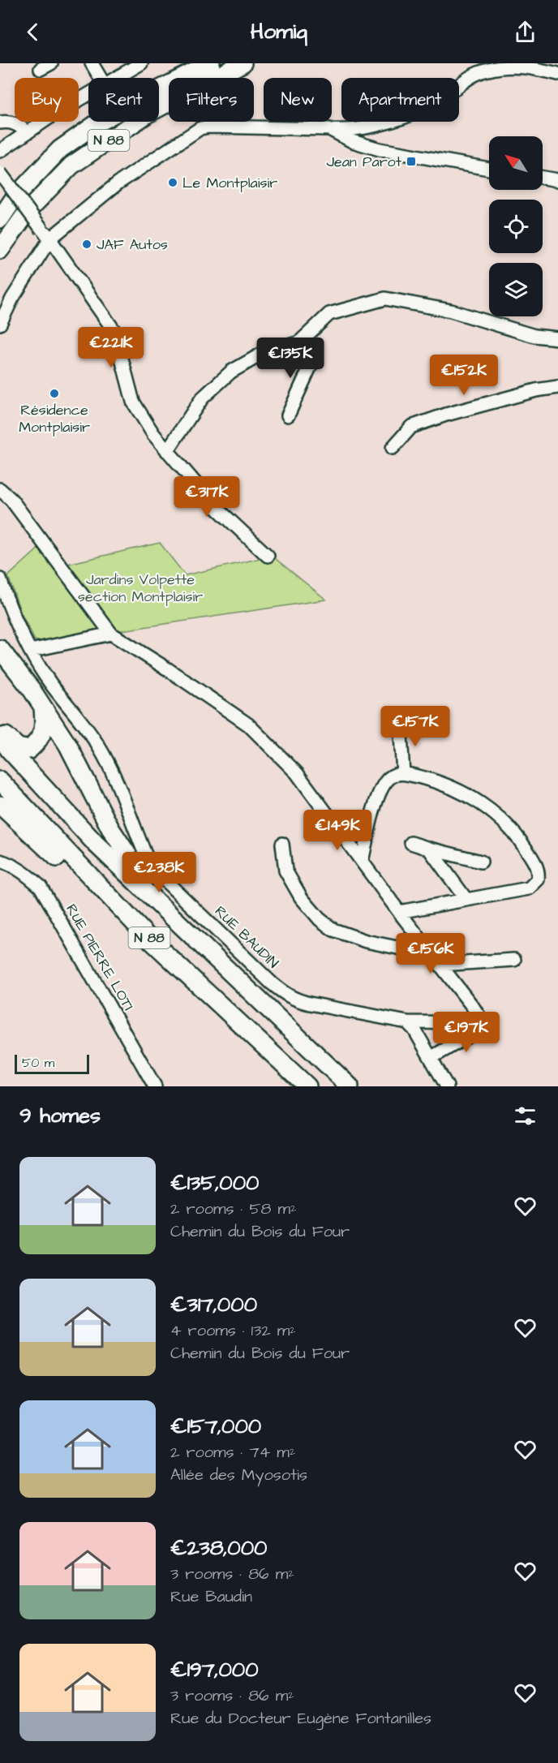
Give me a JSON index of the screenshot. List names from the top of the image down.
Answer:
{
  "streets": {
    "highway": ["N 88"],
    "street": ["RUE BAUDIN", "RUE PIERRE LOTI"]
  },
  "parks": ["Jardins Volpette section Montplaisir"],
  "places": {
    "transit": ["Jean Parot"],
    "other": ["Le Montplaisir", "JAF Autos", "Résidence Montplaisir"]
  },
  "scale_bar": "50 m",
  "north": "top left",
  "page": {
    "header": "Homiq",
    "chip": [
      "Buy",
      "Rent",
      "Filters",
      "New",
      "Apartment"
    ],
    "price": [
      "€221K",
      "€135K",
      "€152K",
      "€317K",
      "€157K",
      "€149K",
      "€238K",
      "€156K",
      "€197K"
    ],
    "scale": "50 m",
    "heading": "9 homes",
    "list": [
      {
        "name": "€135,000",
        "note": "2 rooms · 58 m² · Chemin du Bois du Four"
      },
      {
        "name": "€317,000",
        "note": "4 rooms · 132 m² · Chemin du Bois du Four"
      },
      {
        "name": "€157,000",
        "note": "2 rooms · 74 m² · Allée des Myosotis"
      },
      {
        "name": "€238,000",
        "note": "3 rooms · 86 m² · Rue Baudin"
      },
      {
        "name": "€197,000",
        "note": "3 rooms · 86 m² · Rue du Docteur Eugène Fontanilles"
      }
    ]
  }
}
